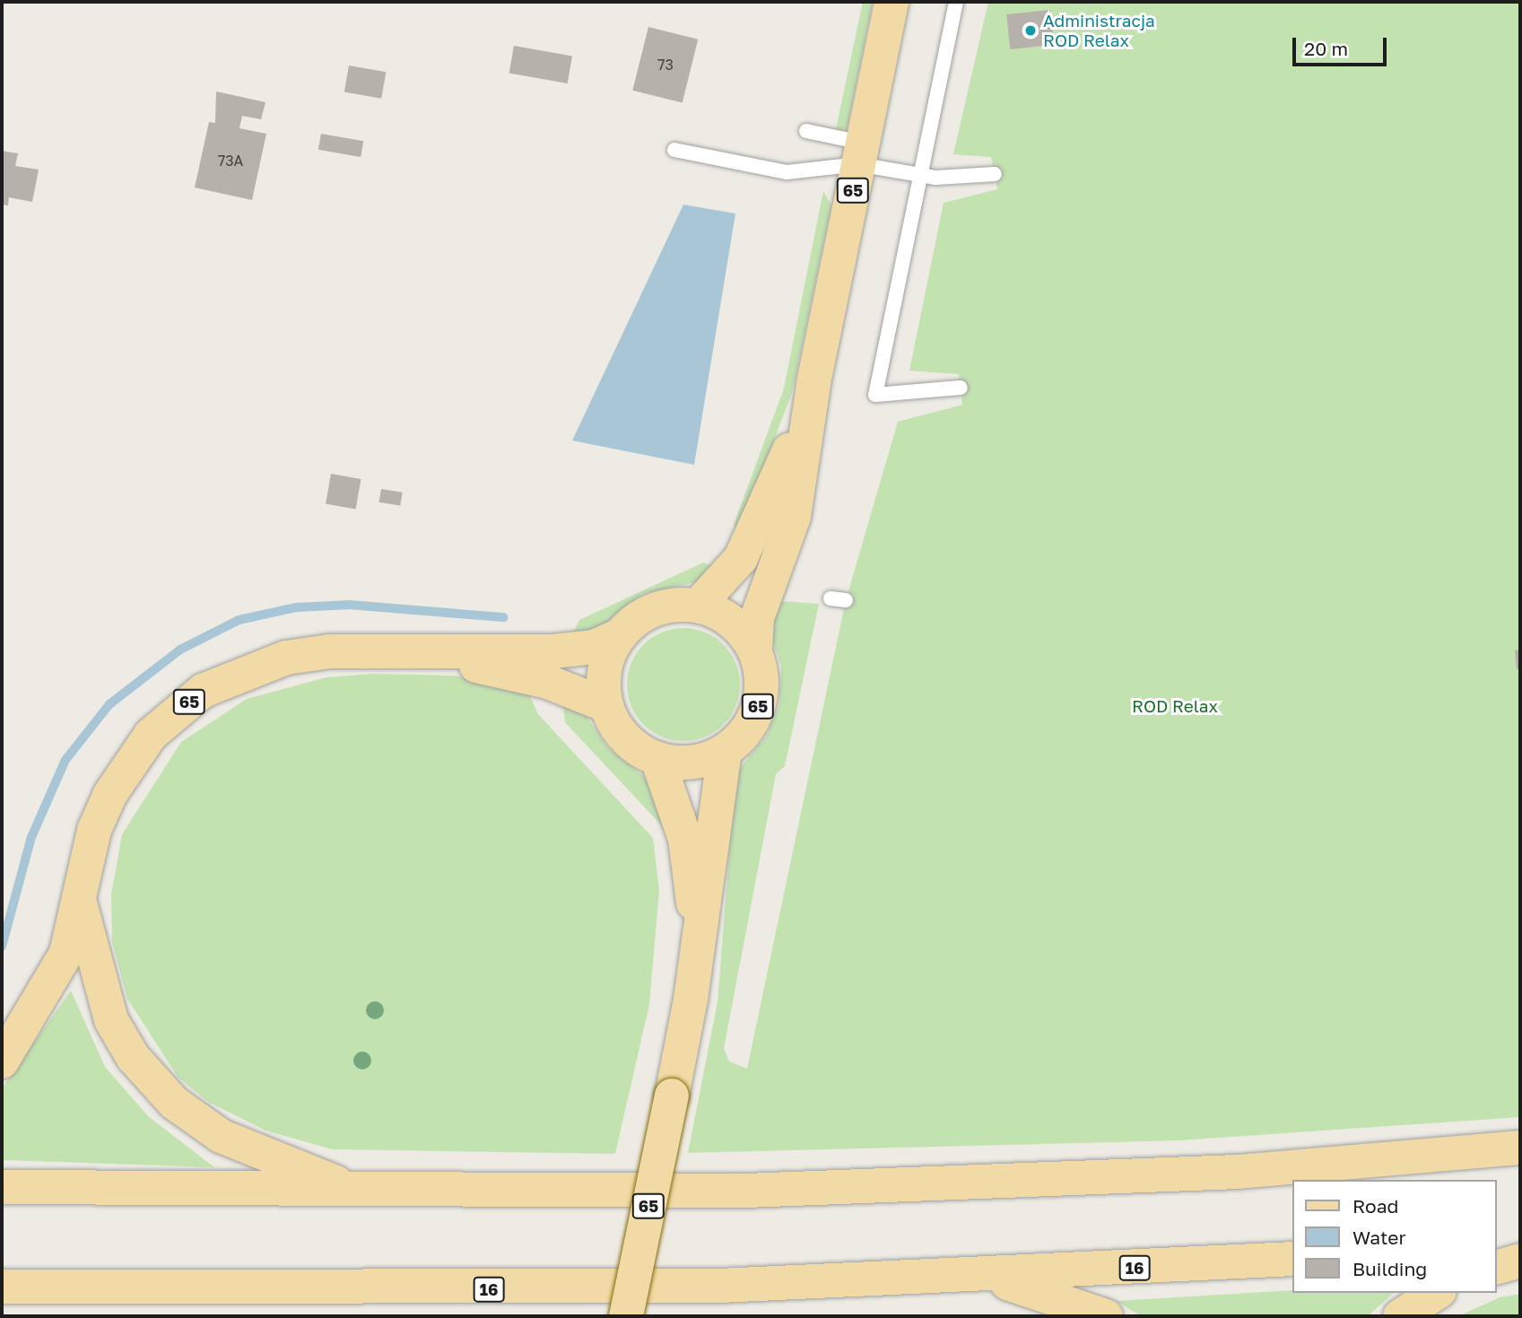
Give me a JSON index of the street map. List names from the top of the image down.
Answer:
{
  "streets": {
    "main road": ["65", "16"]
  },
  "parks": ["ROD Relax"],
  "places": ["Administracja ROD Relax"],
  "house_numbers": ["73", "73A"],
  "legend": ["Road", "Water", "Building"],
  "scale_bar": "20 m"
}
